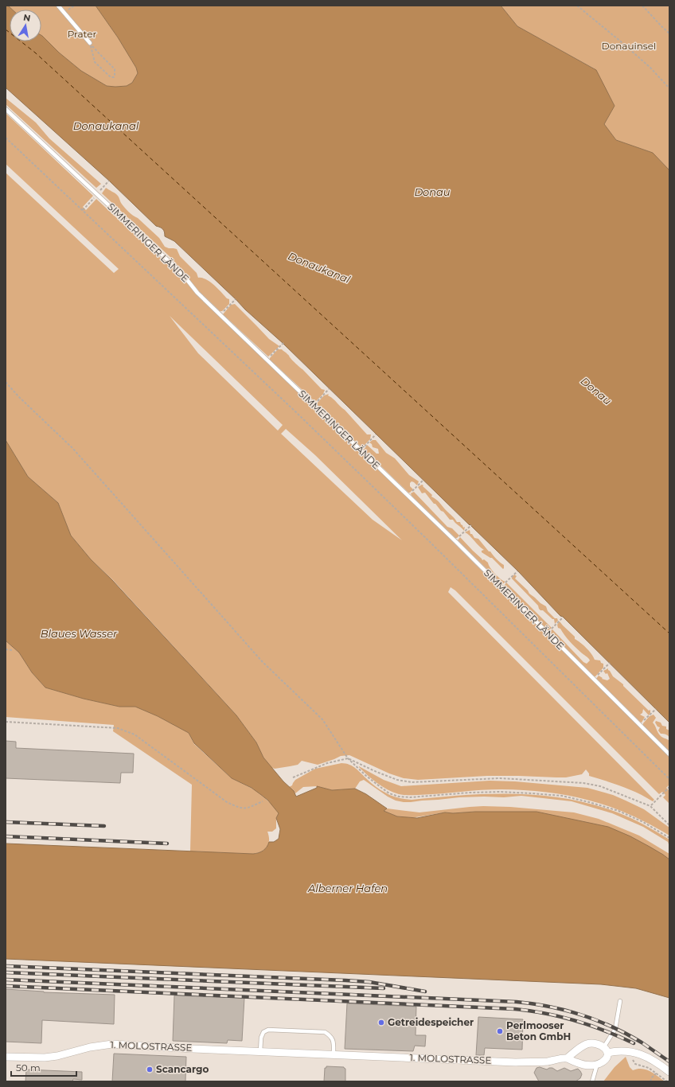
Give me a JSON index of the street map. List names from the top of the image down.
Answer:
{
  "streets": {
    "street": ["1. MOLOSTRASSE"],
    "lane": ["SIMMERINGER LÄNDE"]
  },
  "water": [
    "Donaukanal",
    "Donau",
    "Blaues Wasser",
    "Alberner Hafen"
  ],
  "parks": ["Prater", "Donauinsel"],
  "places": ["Getreidespeicher", "Perlmooser Beton GmbH", "Scancargo"],
  "scale_bar": "50 m",
  "north": "top"
}
